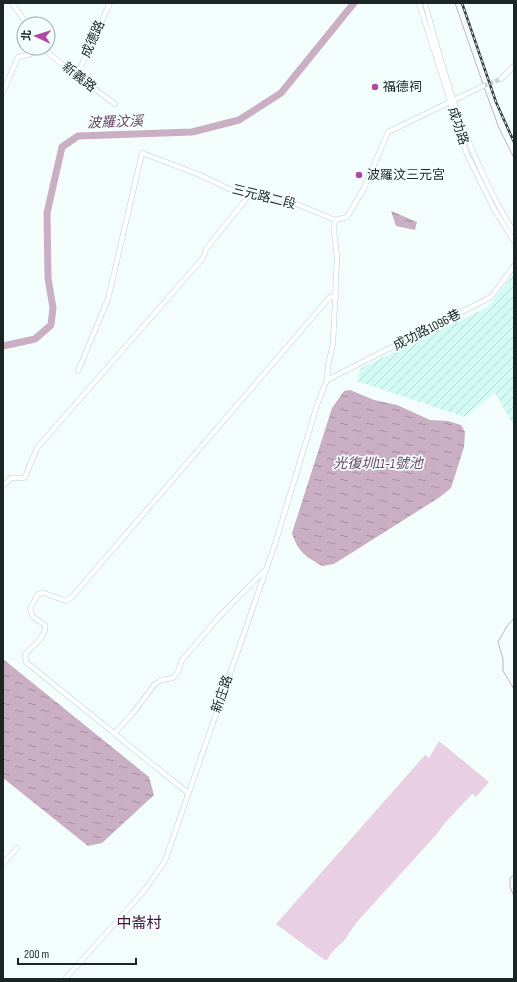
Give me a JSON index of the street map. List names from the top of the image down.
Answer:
{
  "streets": {
    "street": [
      "成德路",
      "新義路",
      "成功路",
      "三元路二段",
      "成功路1096巷",
      "新庄路"
    ]
  },
  "crossings": [
    ["成德路", "新義路"],
    ["三元路二段", "新庄路"],
    ["成功路1096巷", "新庄路"]
  ],
  "districts": ["中崙村"],
  "water": ["波羅汶溪", "光復圳11-1號池"],
  "places": ["福德祠", "波羅汶三元宮"],
  "scale_bar": "200 m",
  "north": "left"
}
